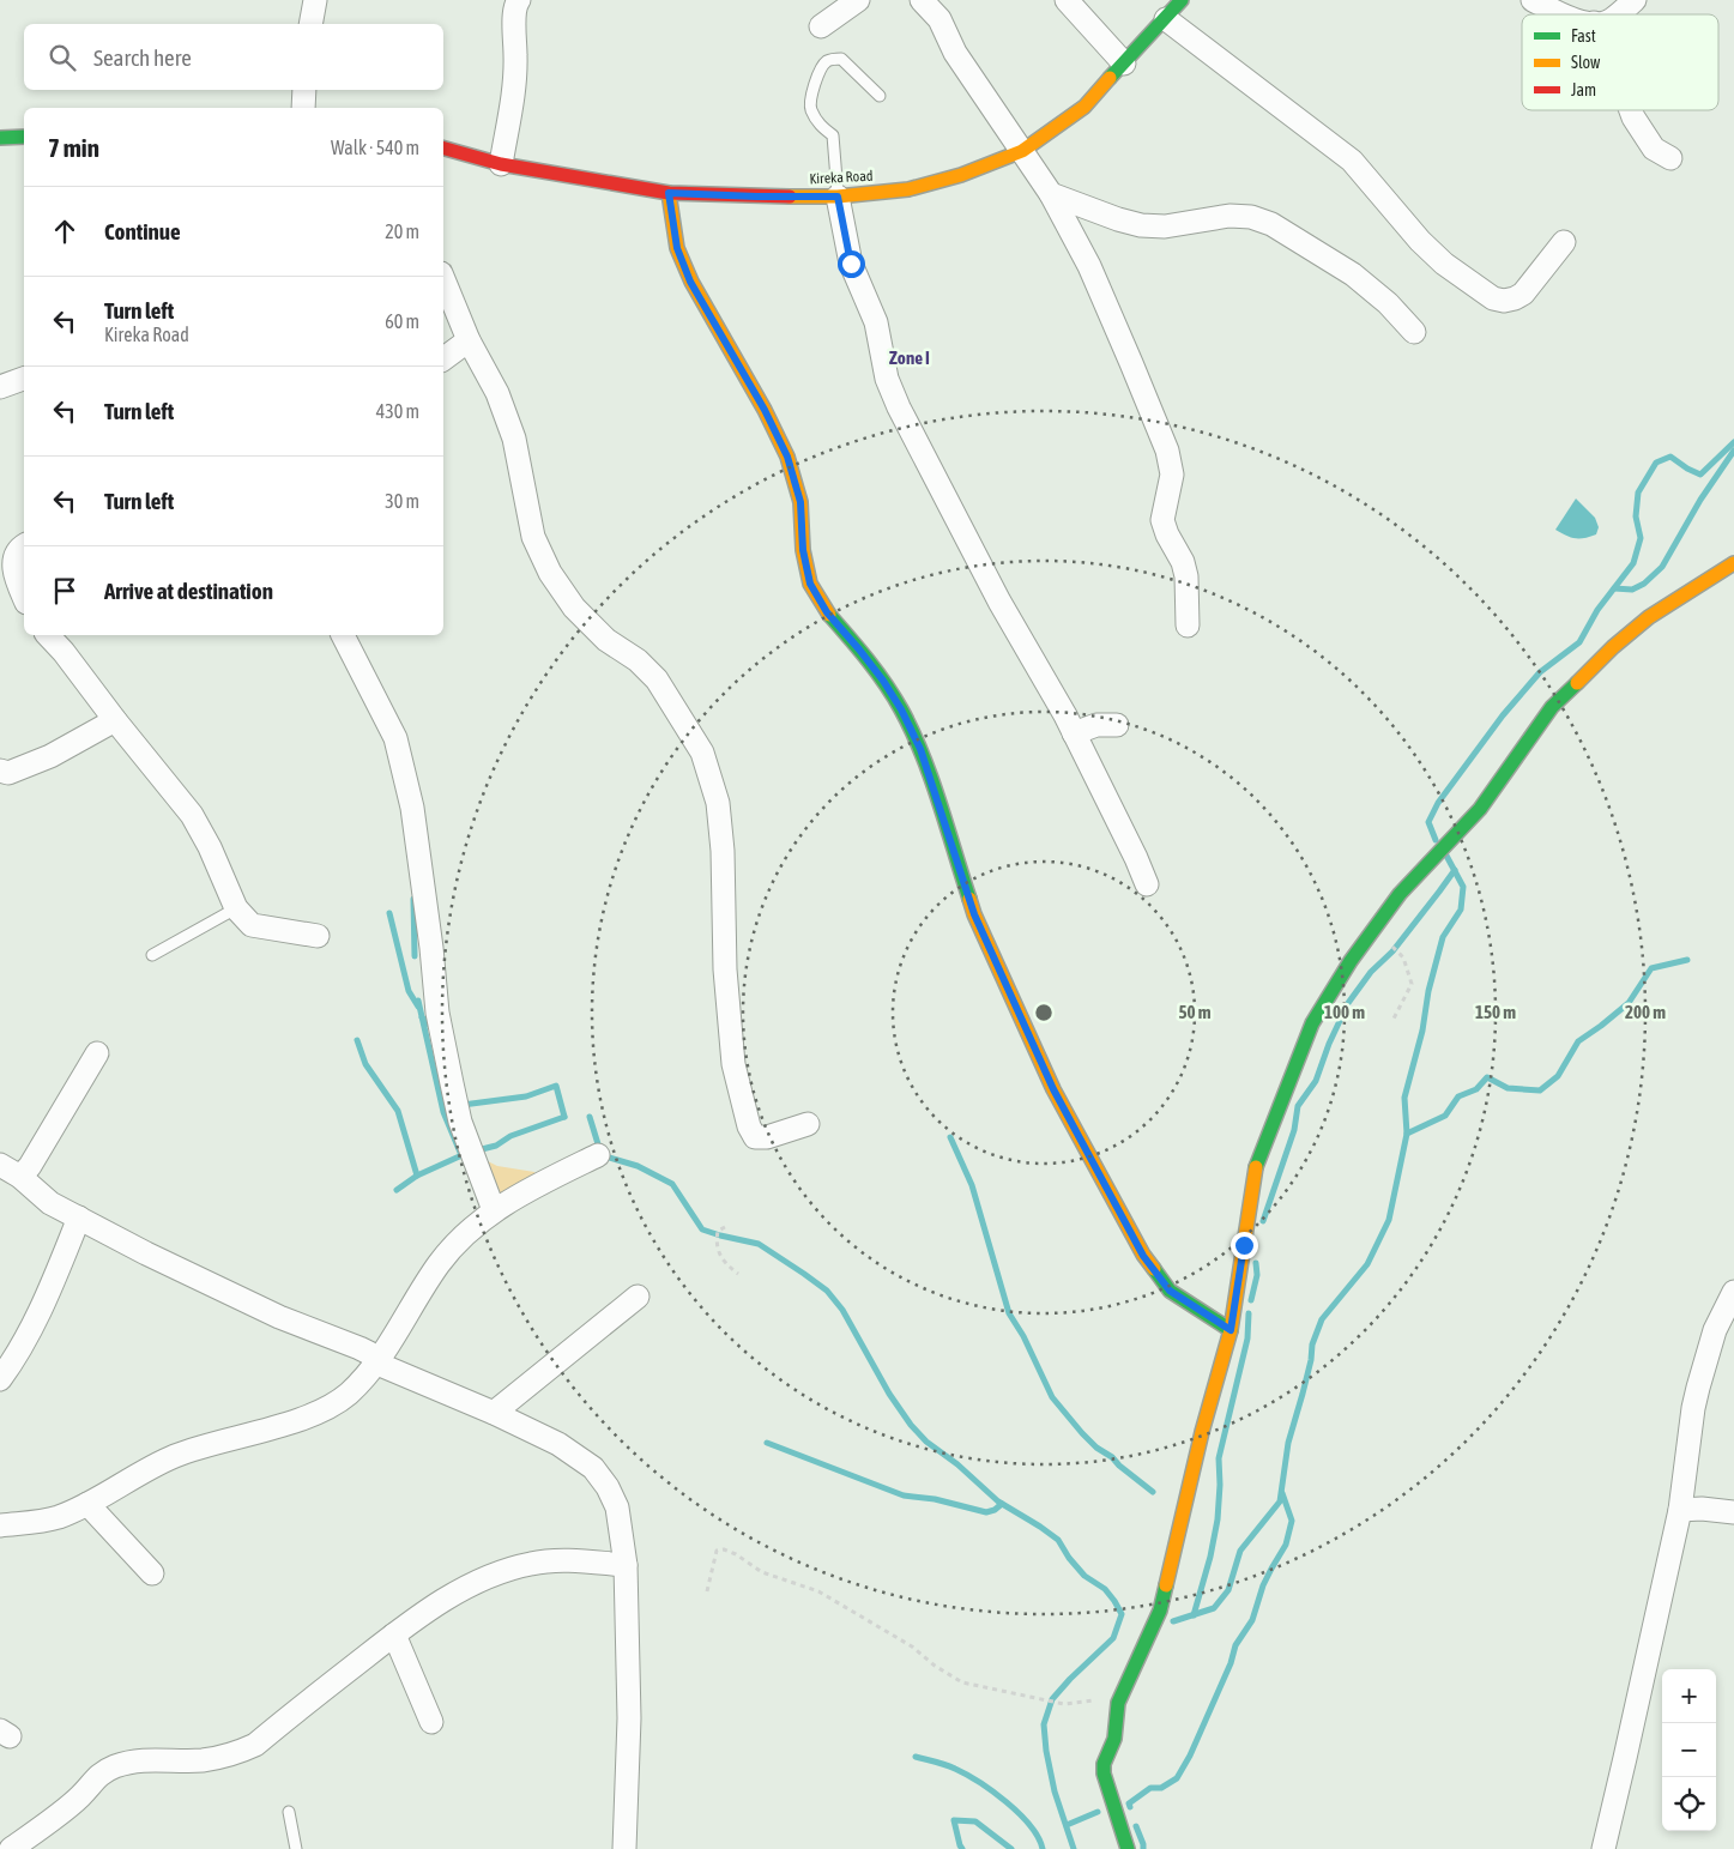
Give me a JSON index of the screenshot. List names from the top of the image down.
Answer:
{
  "streets": {
    "street": ["Kireka Road"]
  },
  "districts": ["Zone I"],
  "legend": ["Fast", "Slow", "Jam"],
  "page": {
    "search": "Search here",
    "heading": ["7 min", "Walk · 540 m"],
    "list": [
      ["Continue", "20 m"],
      ["Turn left", "Kireka Road", "60 m"],
      ["Turn left", "430 m"],
      ["Turn left", "30 m"],
      "Arrive at destination"
    ],
    "map_buttons": ["+", "−"]
  },
  "rings": [
    "50 m",
    "100 m",
    "150 m",
    "200 m"
  ]
}
